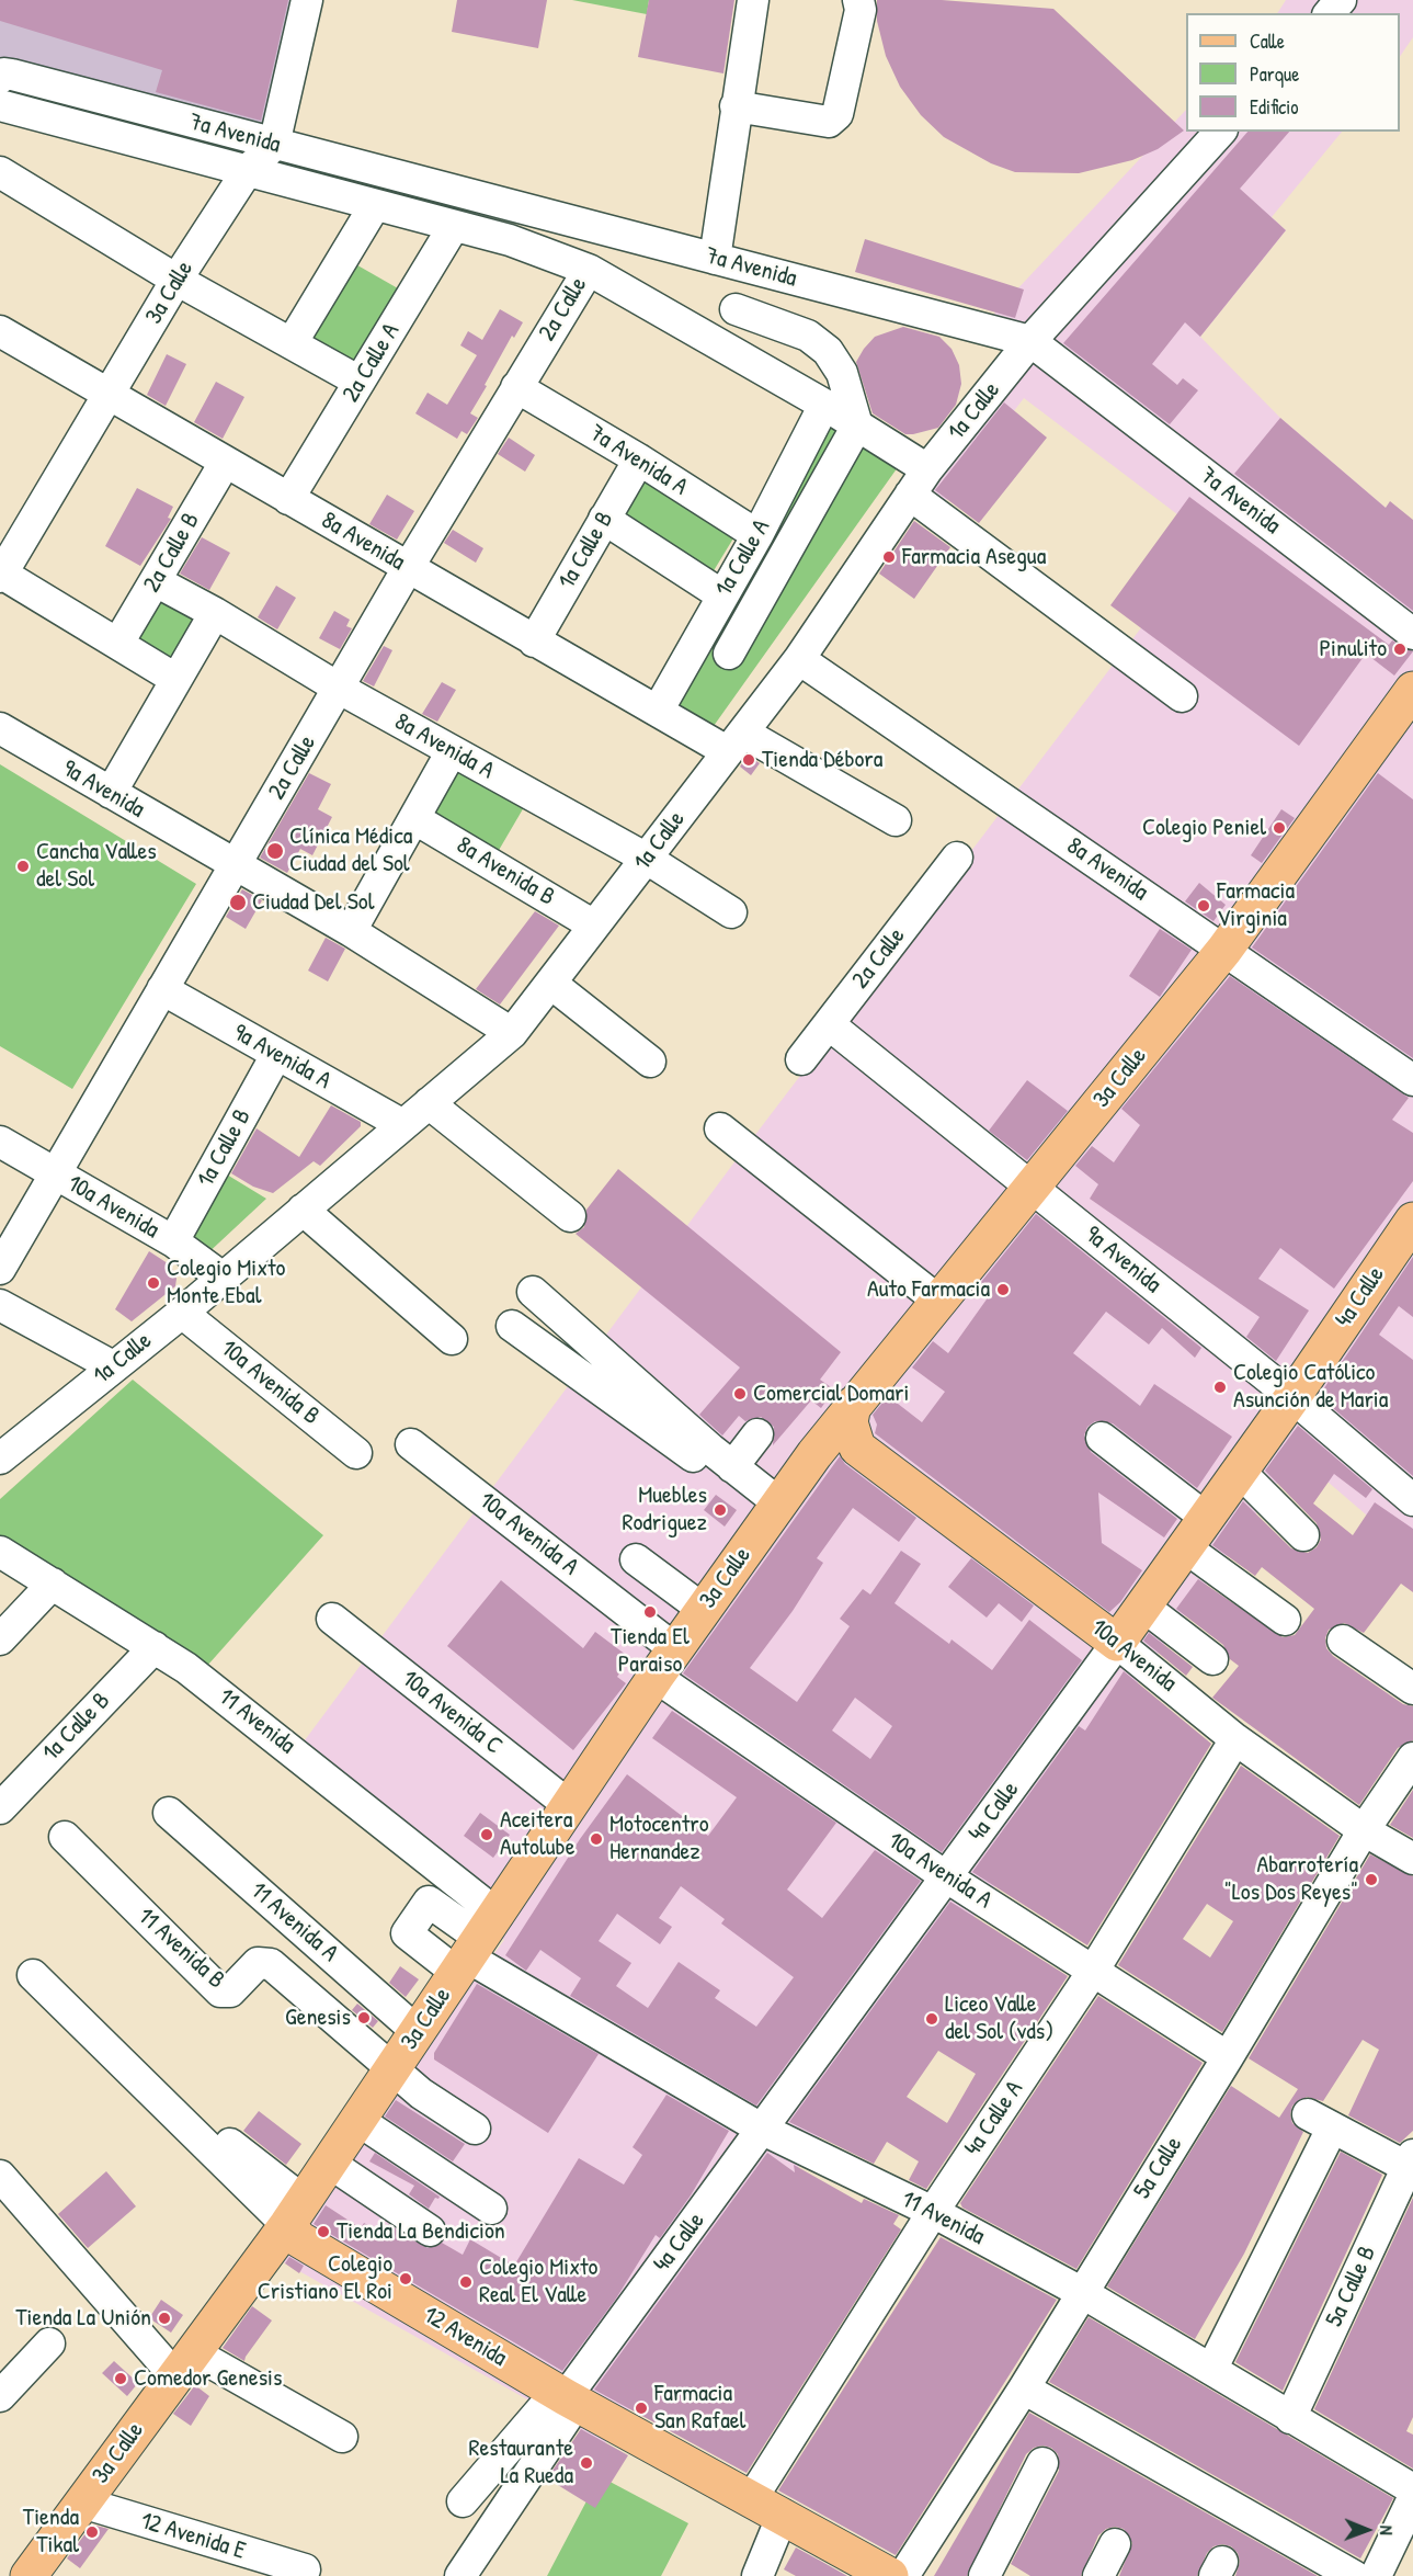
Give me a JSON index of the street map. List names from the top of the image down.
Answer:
{
  "streets": {
    "main road": [
      "3a Calle",
      "10a Avenida",
      "4a Calle",
      "12 Avenida"
    ],
    "street": [
      "7a Avenida",
      "2a Calle",
      "2a Calle A",
      "1a Calle",
      "7a Avenida A",
      "8a Avenida",
      "1a Calle B",
      "2a Calle B",
      "1a Calle A",
      "8a Avenida A",
      "9a Avenida",
      "8a Avenida B",
      "9a Avenida A",
      "10a Avenida B",
      "10a Avenida A",
      "10a Avenida C",
      "11 Avenida",
      "11 Avenida A",
      "11 Avenida B",
      "4a Calle A",
      "5a Calle",
      "5a Calle B",
      "12 Avenida E"
    ]
  },
  "crossings": [
    ["7a Avenida", "3a Calle"],
    ["7a Avenida", "2a Calle"],
    ["7a Avenida", "2a Calle A"],
    ["7a Avenida", "1a Calle"],
    ["7a Avenida", "1a Calle A"],
    ["3a Calle", "8a Avenida"],
    ["3a Calle", "9a Avenida"],
    ["3a Calle", "10a Avenida A"],
    ["3a Calle", "10a Avenida C"],
    ["3a Calle", "11 Avenida"],
    ["3a Calle", "11 Avenida A"],
    ["3a Calle", "11 Avenida B"],
    ["3a Calle", "12 Avenida"],
    ["3a Calle", "12 Avenida E"],
    ["2a Calle", "7a Avenida A"],
    ["2a Calle", "8a Avenida"],
    ["2a Calle", "8a Avenida A"],
    ["2a Calle", "9a Avenida"],
    ["2a Calle", "9a Avenida A"],
    ["2a Calle", "10a Avenida"],
    ["2a Calle A", "8a Avenida"],
    ["1a Calle", "8a Avenida"],
    ["1a Calle", "8a Avenida A"],
    ["1a Calle", "9a Avenida"],
    ["1a Calle", "8a Avenida B"],
    ["1a Calle", "9a Avenida A"],
    ["1a Calle", "10a Avenida"],
    ["1a Calle", "10a Avenida B"],
    ["7a Avenida A", "1a Calle B"],
    ["7a Avenida A", "1a Calle A"],
    ["8a Avenida", "1a Calle B"],
    ["8a Avenida", "2a Calle B"],
    ["8a Avenida", "1a Calle A"],
    ["1a Calle B", "9a Avenida A"],
    ["1a Calle B", "10a Avenida"],
    ["1a Calle B", "11 Avenida"],
    ["2a Calle B", "8a Avenida A"],
    ["9a Avenida", "4a Calle"],
    ["10a Avenida", "4a Calle"],
    ["10a Avenida", "4a Calle A"],
    ["10a Avenida", "5a Calle"],
    ["4a Calle", "10a Avenida A"],
    ["4a Calle", "11 Avenida"],
    ["4a Calle", "12 Avenida"],
    ["10a Avenida A", "4a Calle A"],
    ["10a Avenida A", "5a Calle"],
    ["11 Avenida", "4a Calle A"],
    ["11 Avenida", "5a Calle"],
    ["11 Avenida", "5a Calle B"],
    ["4a Calle A", "12 Avenida"]
  ],
  "places": [
    "Farmacia Asegua",
    "Pinulito",
    "Tienda Débora",
    "Colegio Peniel",
    "Clínica Médica Ciudad del Sol",
    "Cancha Valles del Sol",
    "Ciudad Del Sol",
    "Farmacia Virginia",
    "Colegio Mixto Monte Ebal",
    "Auto Farmacia",
    "Colegio Católico Asunción de Maria",
    "Comercial Domari",
    "Muebles Rodriguez",
    "Tienda El Paraiso",
    "Aceitera Autolube",
    "Motocentro Hernandez",
    "Abarrotería \"Los Dos Reyes\"",
    "Genesis",
    "Liceo Valle del Sol (vds)",
    "Tienda La Bendicion",
    "Colegio Cristiano El Roi",
    "Colegio Mixto Real El Valle",
    "Tienda La Unión",
    "Comedor Genesis",
    "Farmacia San Rafael",
    "Restaurante La Rueda",
    "Tienda Tikal"
  ],
  "legend": ["Calle", "Parque", "Edificio"],
  "north": "right"
}
